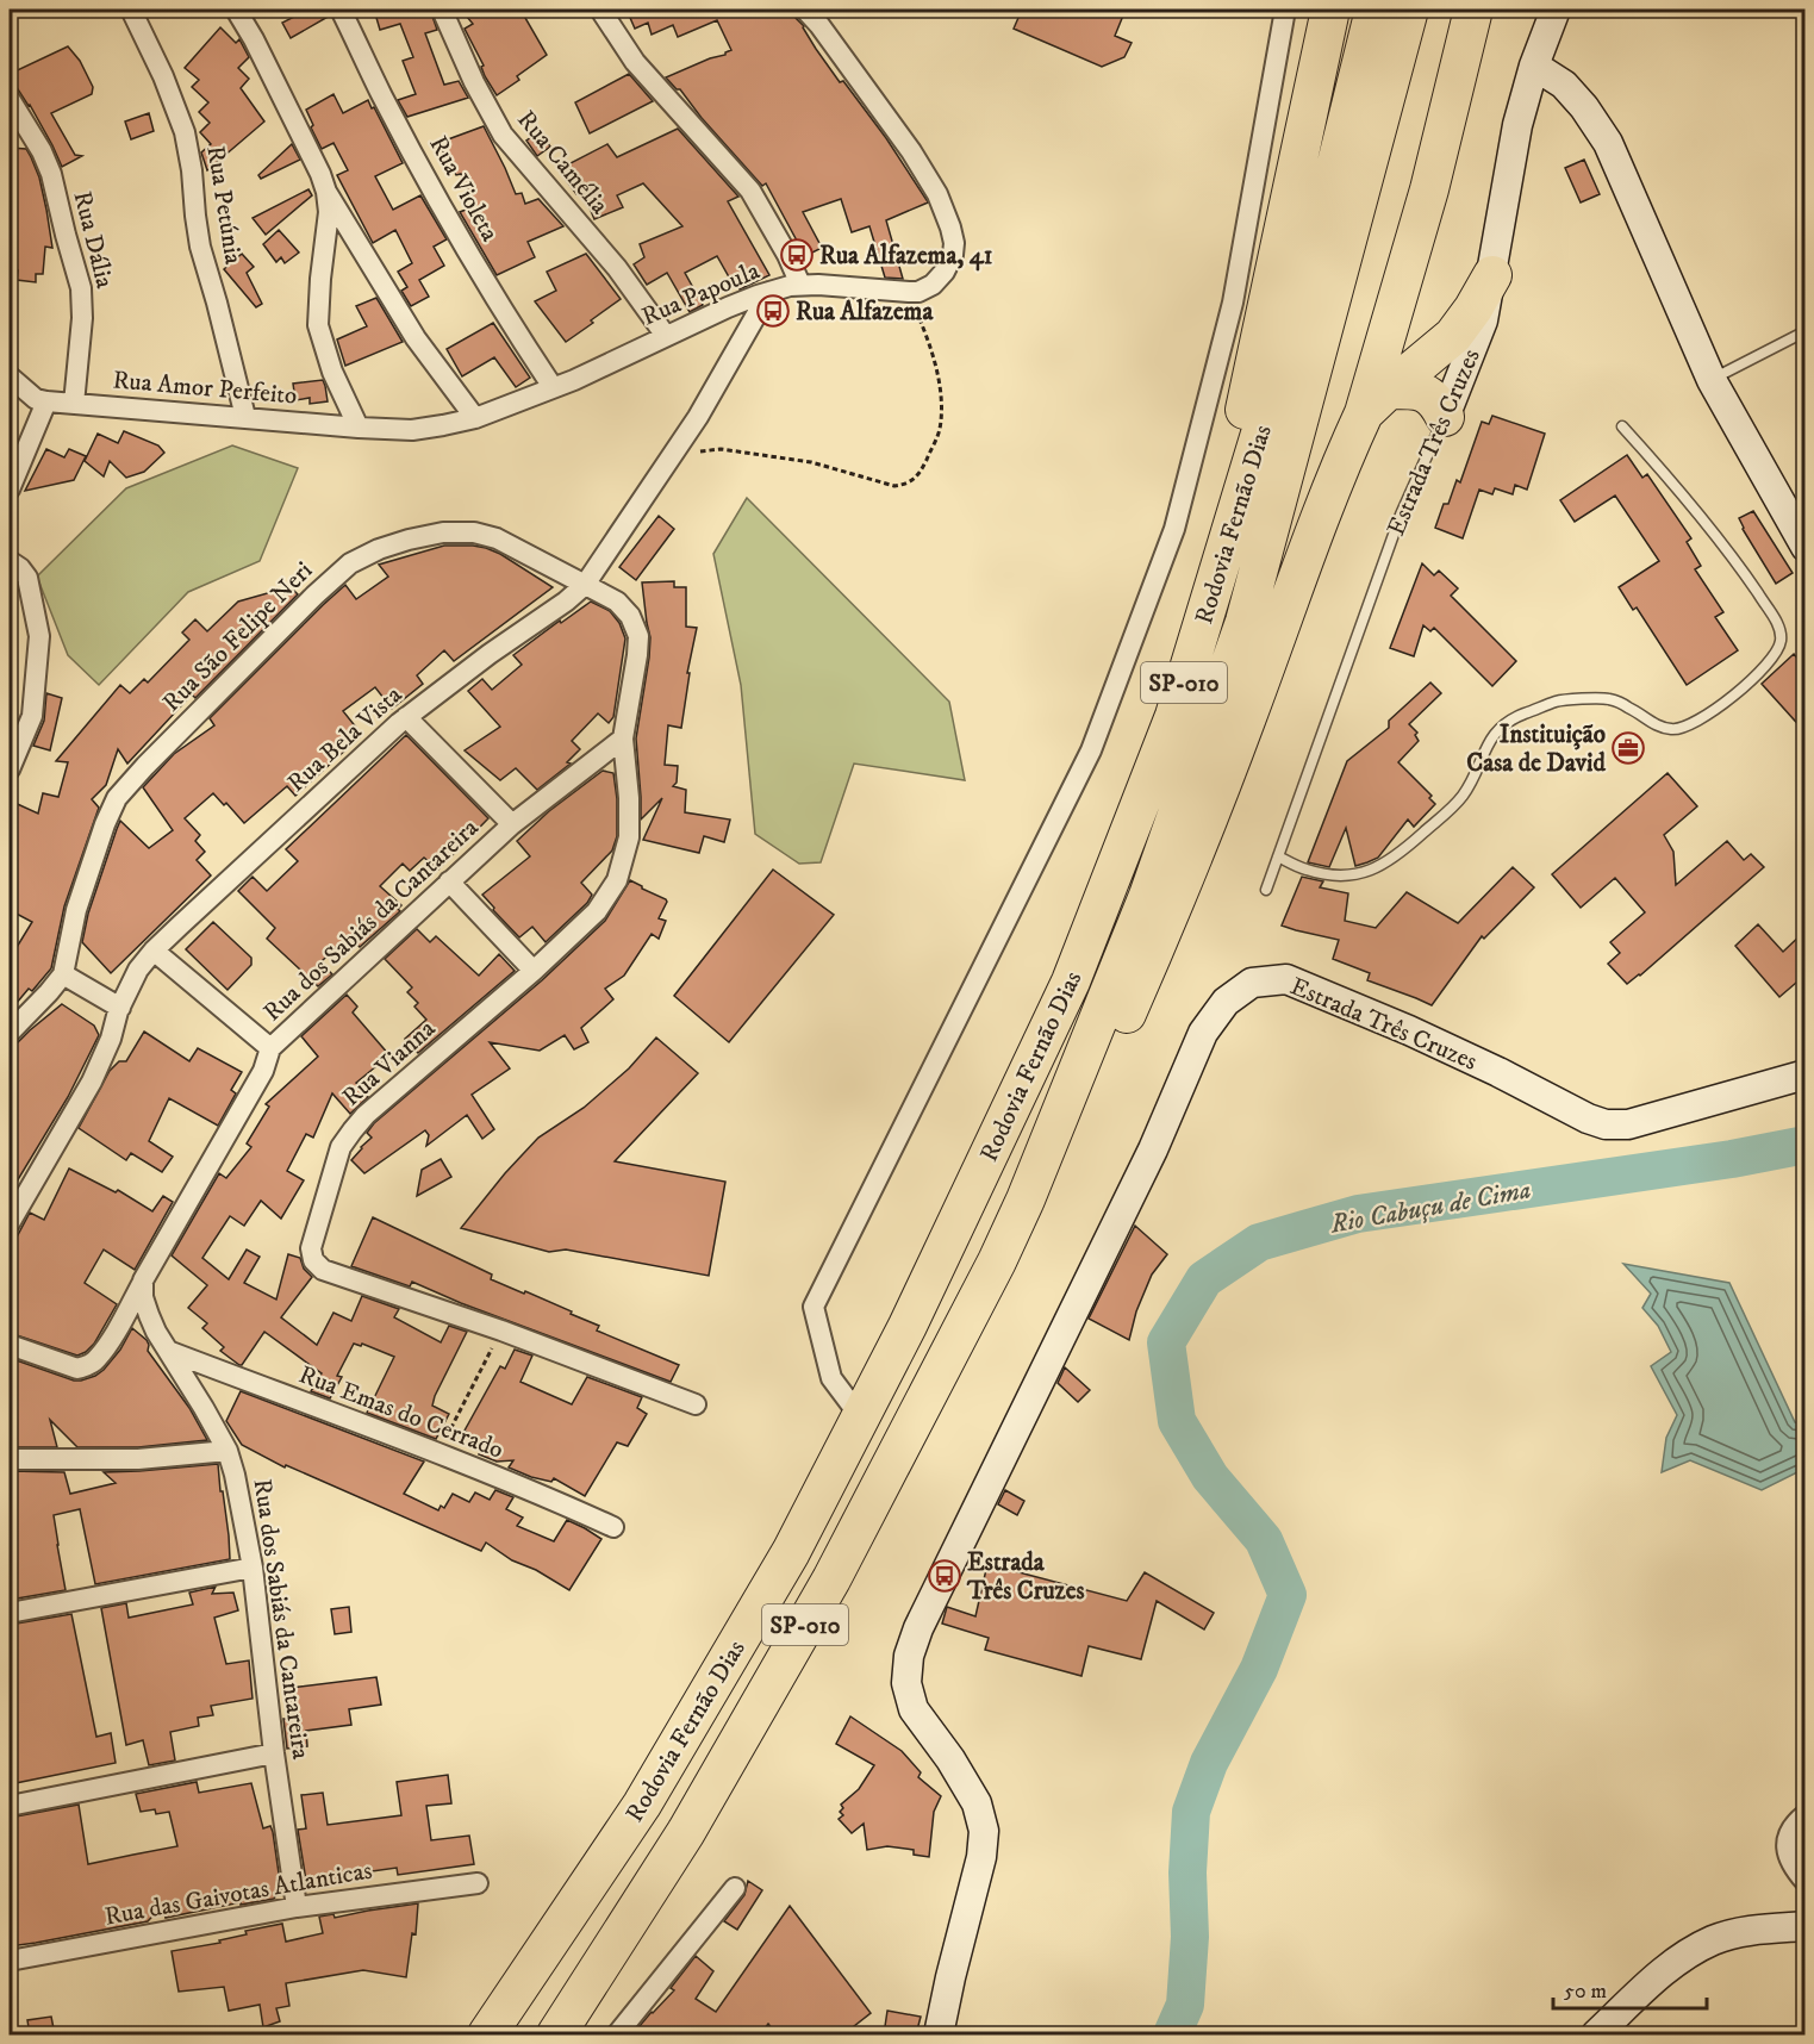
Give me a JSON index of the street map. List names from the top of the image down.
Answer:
{
  "streets": {
    "highway": ["Rodovia Fernão Dias", "SP-010"],
    "main road": ["Estrada Três Cruzes"],
    "street": [
      "Rua Camélia",
      "Rua Violeta",
      "Rua Petúnia",
      "Rua Dália",
      "Rua Papoula",
      "Rua Amor Perfeito",
      "Rua São Felipe Neri",
      "Rua Bela Vista",
      "Rua dos Sabiás da Cantareira",
      "Rua Vianna",
      "Rua Emas do Cerrado",
      "Rua das Gaivotas Atlanticas"
    ]
  },
  "crossings": [
    ["Rua Camélia", "Rua Papoula"],
    ["Rua Violeta", "Rua Papoula"],
    ["Rua Petúnia", "Rua Amor Perfeito"],
    ["Rua Dália", "Rua Amor Perfeito"],
    ["Rua Papoula", "Rua Amor Perfeito"],
    ["Rua São Felipe Neri", "Rua Bela Vista"],
    ["Rua São Felipe Neri", "Rua Vianna"],
    ["Rua Bela Vista", "Rua Vianna"],
    ["Rua dos Sabiás da Cantareira", "Rua Vianna"],
    ["Rua dos Sabiás da Cantareira", "Rua Emas do Cerrado"],
    ["Rua dos Sabiás da Cantareira", "Rua das Gaivotas Atlanticas"]
  ],
  "water": ["Rio Cabuçu de Cima"],
  "places": {
    "bus stop": ["Rua Alfazema, 41", "Rua Alfazema", "Estrada Três Cruzes"],
    "office": ["Instituição Casa de David"]
  },
  "scale_bar": "50 m"
}
